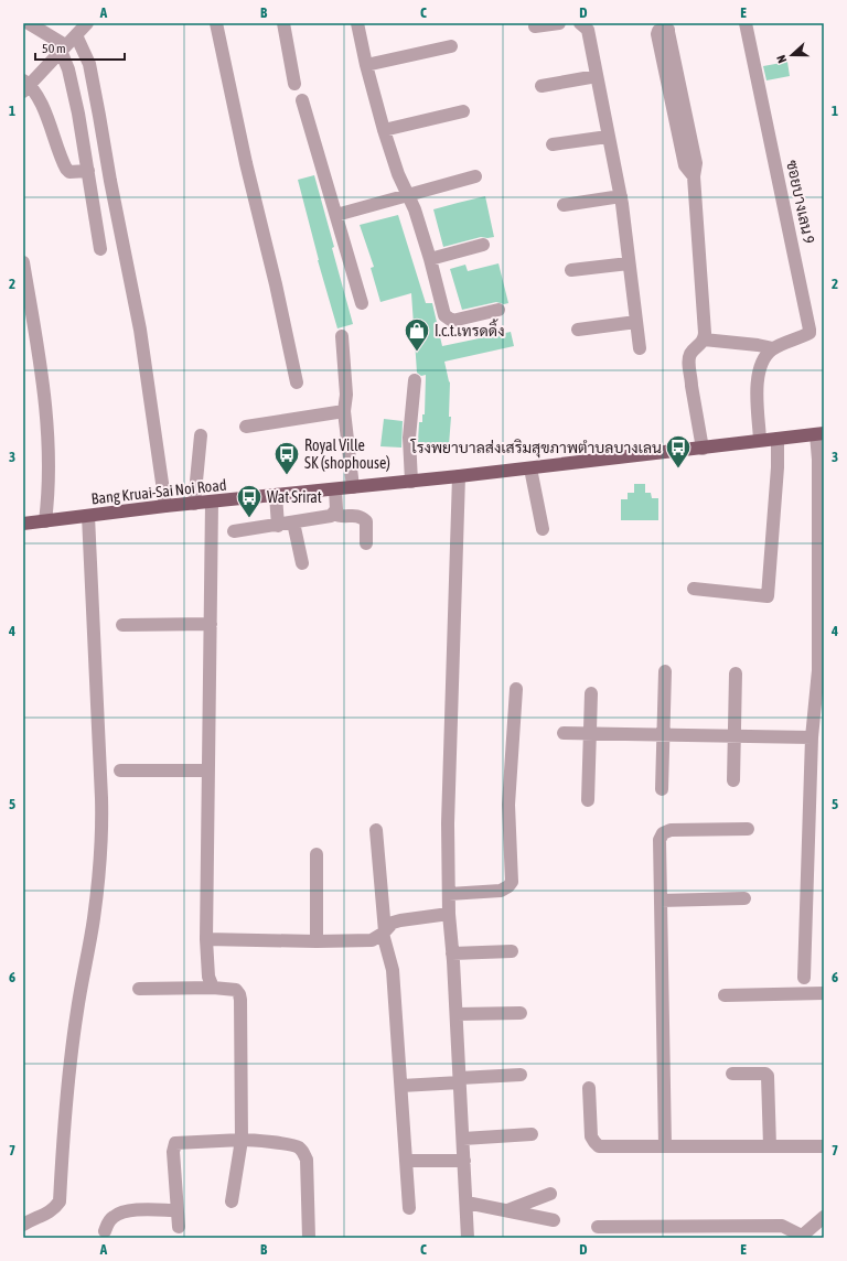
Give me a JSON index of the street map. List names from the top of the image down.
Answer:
{
  "streets": {
    "main road": ["Bang Kruai-Sai Noi Road"],
    "street": ["ซอยบางเลน 9"]
  },
  "places": {
    "shop": ["I.c.t.เทรดดิ้ง"],
    "bus stop": ["โรงพยาบาลส่งเสริมสุขภาพตำบลบางเลน", "Royal Ville SK (shophouse)", "Wat Srirat"]
  },
  "scale_bar": "50 m",
  "north": "left",
  "grid": {
    "columns": [
      "A",
      "B",
      "C",
      "D",
      "E"
    ],
    "rows": [
      "1",
      "2",
      "3",
      "4",
      "5",
      "6",
      "7"
    ]
  }
}
